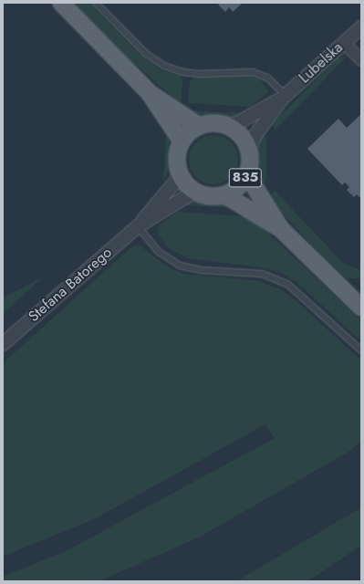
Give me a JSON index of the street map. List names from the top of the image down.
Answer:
{
  "streets": {
    "main road": ["835"],
    "street": ["Lubelska", "Stefana Batorego"]
  },
  "crossings": [
    ["Lubelska", "835"],
    ["Lubelska", "Stefana Batorego"],
    ["835", "Stefana Batorego"]
  ]
}
